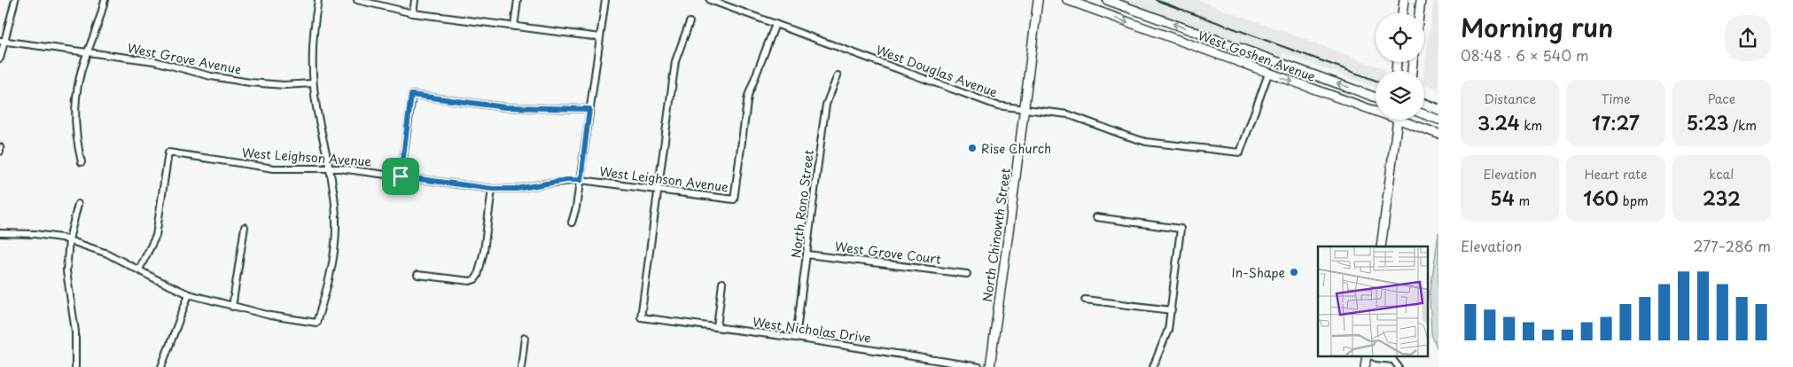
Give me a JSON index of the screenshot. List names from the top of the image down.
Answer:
{
  "streets": {
    "main road": ["West Goshen Avenue", "North Chinowth Street"],
    "street": [
      "West Grove Avenue",
      "West Douglas Avenue",
      "West Leighson Avenue",
      "North Rono Street",
      "West Grove Court",
      "West Nicholas Drive"
    ]
  },
  "crossings": [
    ["West Goshen Avenue", "West Douglas Avenue"],
    ["West Douglas Avenue", "West Leighson Avenue"],
    ["West Douglas Avenue", "North Chinowth Street"],
    ["West Leighson Avenue", "West Nicholas Drive"],
    ["North Rono Street", "West Grove Court"],
    ["North Rono Street", "West Nicholas Drive"]
  ],
  "places": ["Rise Church", "In-Shape"],
  "page": {
    "heading": ["Morning run", "08:48 · 6 × 540 m"],
    "stats": [
      ["Distance", "3.24 km"],
      ["Time", "17:27"],
      ["Pace", "5:23 /km"],
      ["Elevation", "54 m"],
      ["Heart rate", "160 bpm"],
      ["kcal", "232"]
    ],
    "chart": ["Elevation", "277–286 m"]
  }
}
